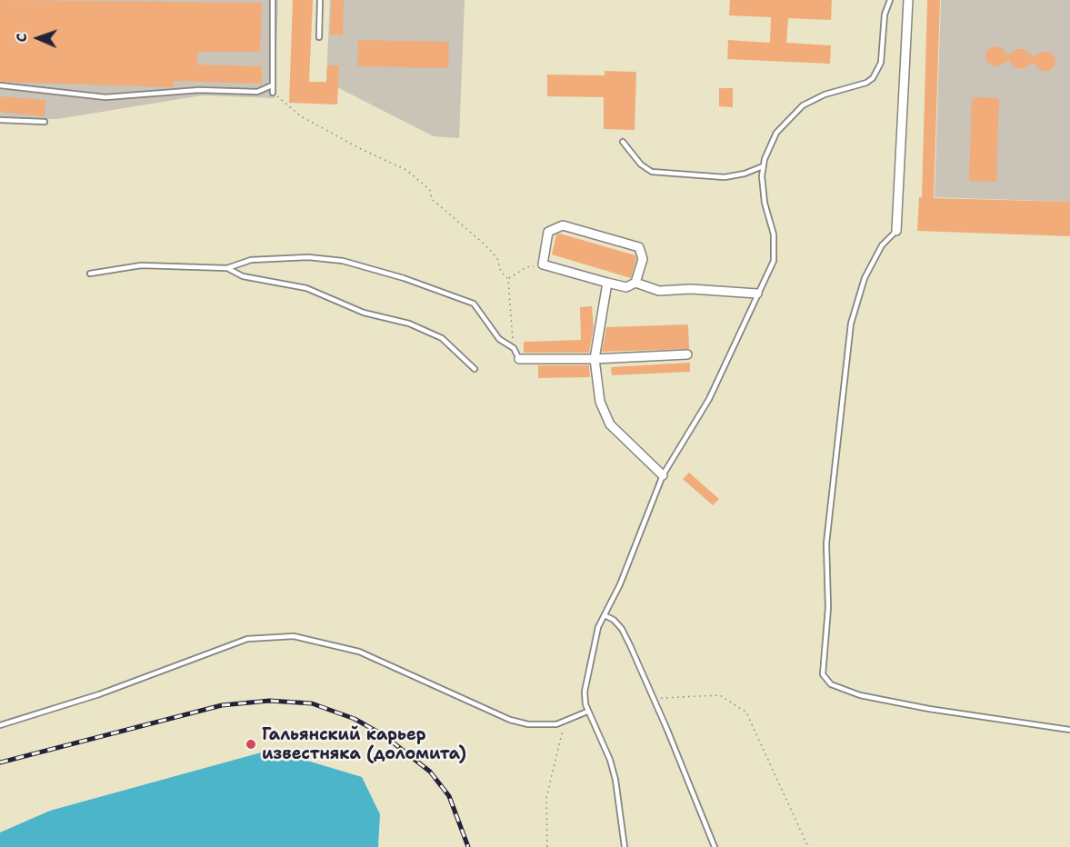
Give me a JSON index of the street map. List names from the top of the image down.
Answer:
{
  "places": ["Гальянский карьер известняка (доломита)"],
  "north": "left"
}
